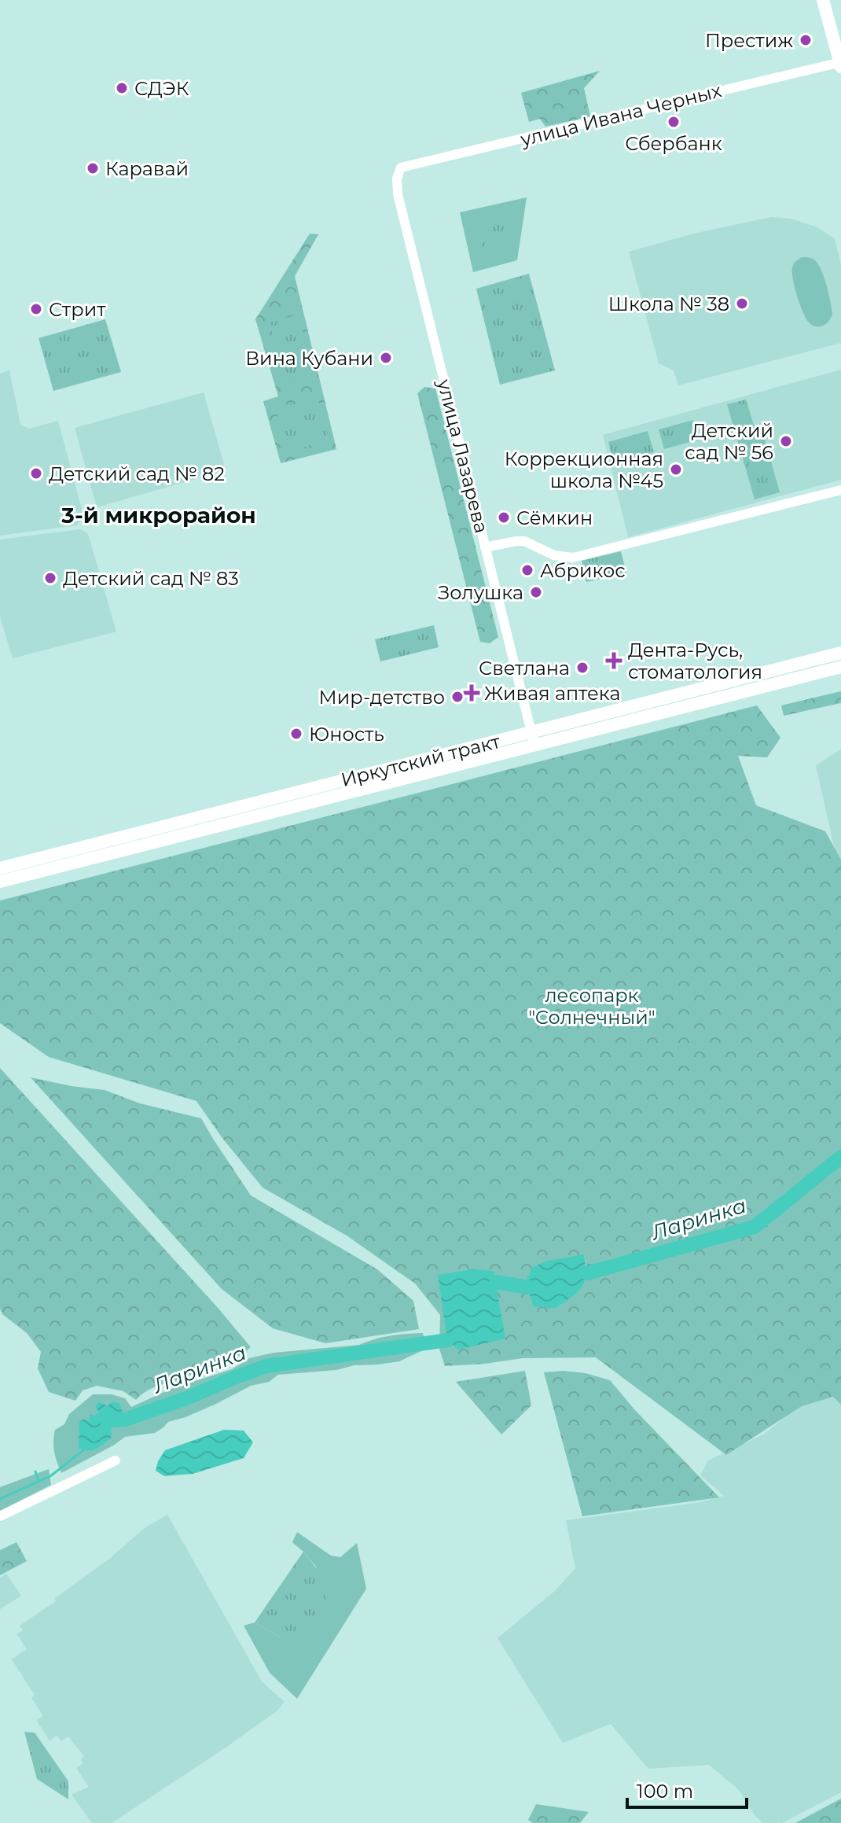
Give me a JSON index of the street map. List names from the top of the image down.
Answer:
{
  "streets": {
    "main road": ["Иркутский тракт"],
    "street": ["улица Ивана Черных", "улица Лазарева"]
  },
  "crossings": [
    ["улица Ивана Черных", "улица Лазарева"],
    ["улица Лазарева", "Иркутский тракт"]
  ],
  "districts": ["3-й микрорайон"],
  "water": ["Ларинка"],
  "parks": ["лесопарк \"Солнечный\""],
  "places": {
    "other": [
      "Престиж",
      "СДЭК",
      "Сбербанк",
      "Каравай",
      "Школа № 38",
      "Стрит",
      "Вина Кубани",
      "Детский сад № 56",
      "Коррекционная школа №45",
      "Детский сад № 82",
      "Сёмкин",
      "Абрикос",
      "Детский сад № 83",
      "Золушка",
      "Светлана",
      "Мир-детство",
      "Юность"
    ],
    "health": ["Дента-Русь, стоматология", "Живая аптека"]
  },
  "scale_bar": "100 m"
}
